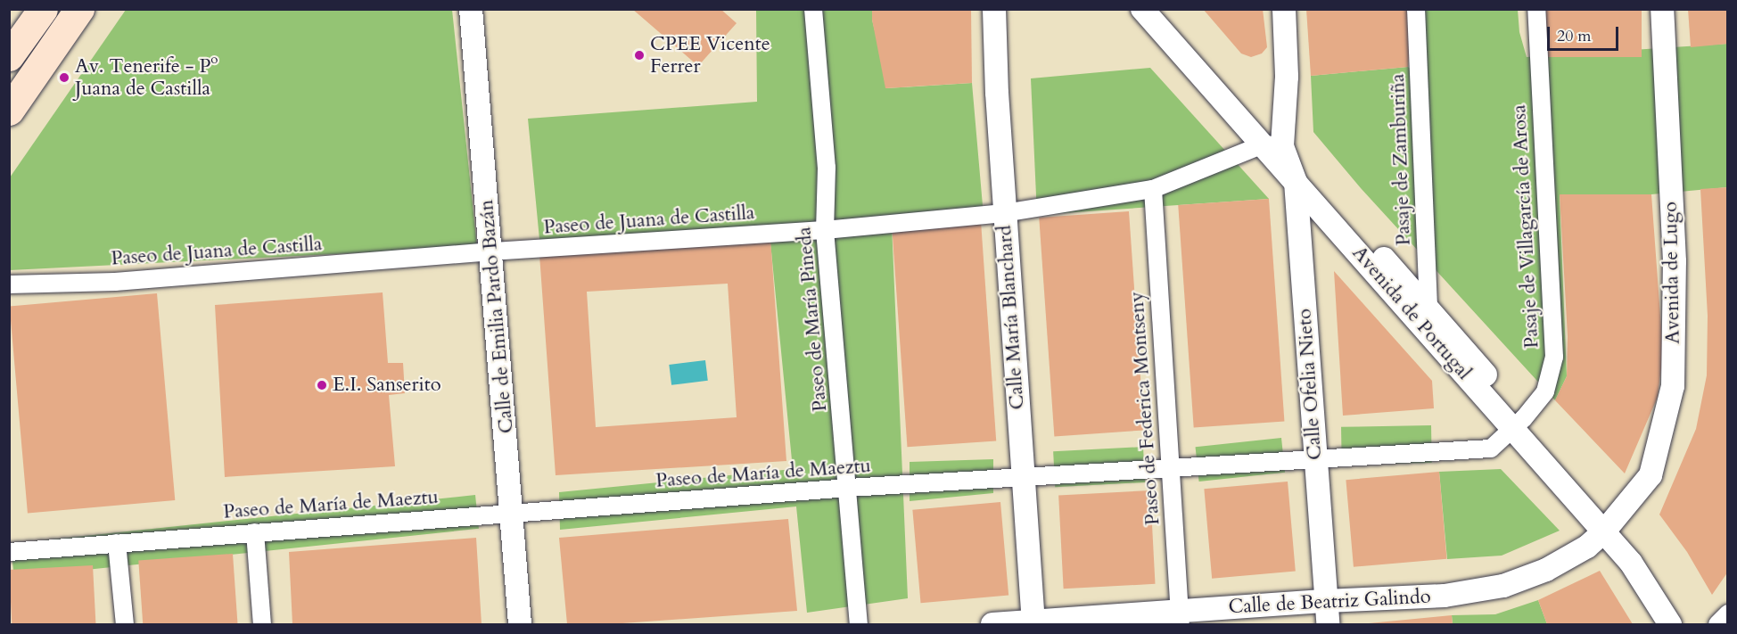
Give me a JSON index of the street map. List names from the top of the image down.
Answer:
{
  "streets": {
    "street": [
      "Pasaje de Zamburiña",
      "Paseo de Juana de Castilla",
      "Pasaje de Villagarcía de Arosa",
      "Avenida de Lugo",
      "Avenida de Portugal",
      "Calle de Emilia Pardo Bazán",
      "Calle María Blanchard",
      "Paseo de María Pineda",
      "Calle Ofelia Nieto",
      "Paseo de Federica Montseny",
      "Paseo de María de Maeztu",
      "Calle de Beatriz Galindo"
    ]
  },
  "crossings": [
    ["Pasaje de Zamburiña", "Avenida de Portugal"],
    ["Paseo de Juana de Castilla", "Avenida de Portugal"],
    ["Paseo de Juana de Castilla", "Calle de Emilia Pardo Bazán"],
    ["Paseo de Juana de Castilla", "Calle María Blanchard"],
    ["Paseo de Juana de Castilla", "Paseo de María Pineda"],
    ["Paseo de Juana de Castilla", "Calle Ofelia Nieto"],
    ["Paseo de Juana de Castilla", "Paseo de Federica Montseny"],
    ["Pasaje de Villagarcía de Arosa", "Avenida de Portugal"],
    ["Pasaje de Villagarcía de Arosa", "Paseo de María de Maeztu"],
    ["Avenida de Lugo", "Avenida de Portugal"],
    ["Avenida de Lugo", "Calle de Beatriz Galindo"],
    ["Avenida de Portugal", "Calle Ofelia Nieto"],
    ["Avenida de Portugal", "Paseo de María de Maeztu"],
    ["Avenida de Portugal", "Calle de Beatriz Galindo"],
    ["Calle de Emilia Pardo Bazán", "Paseo de María de Maeztu"],
    ["Calle María Blanchard", "Paseo de María de Maeztu"],
    ["Calle María Blanchard", "Calle de Beatriz Galindo"],
    ["Paseo de María Pineda", "Paseo de María de Maeztu"],
    ["Calle Ofelia Nieto", "Paseo de María de Maeztu"],
    ["Calle Ofelia Nieto", "Calle de Beatriz Galindo"],
    ["Paseo de Federica Montseny", "Paseo de María de Maeztu"],
    ["Paseo de Federica Montseny", "Calle de Beatriz Galindo"]
  ],
  "places": ["CPEE Vicente Ferrer", "Av. Tenerife - Pº Juana de Castilla", "E.I. Sanserito"],
  "scale_bar": "20 m"
}
